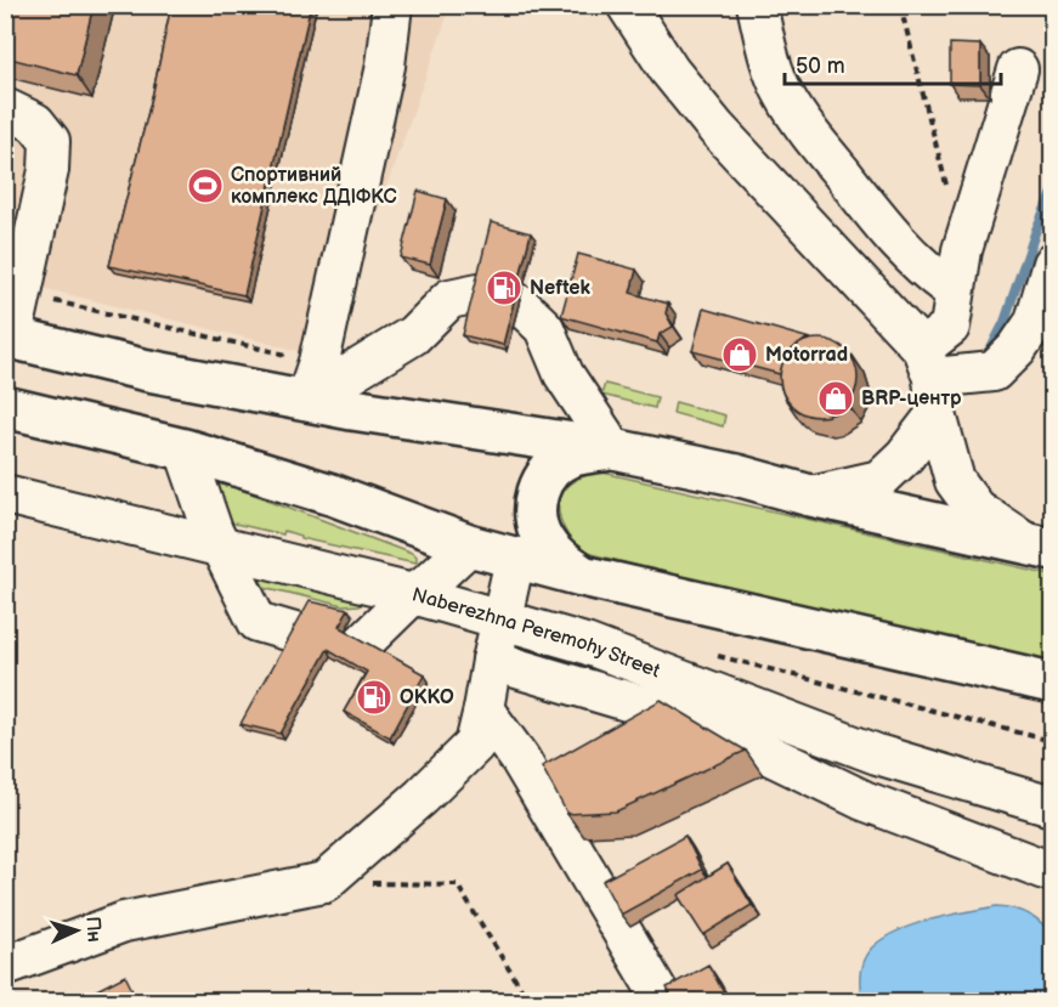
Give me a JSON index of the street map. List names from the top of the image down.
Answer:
{
  "streets": {
    "street": ["Naberezhna Peremohy Street"]
  },
  "places": {
    "sports": ["Спортивний комплекс ДДІФКС"],
    "fuel station": ["Neftek", "OKKO"],
    "shop": ["Motorrad", "BRP-центр"]
  },
  "scale_bar": "50 m",
  "north": "right"
}
